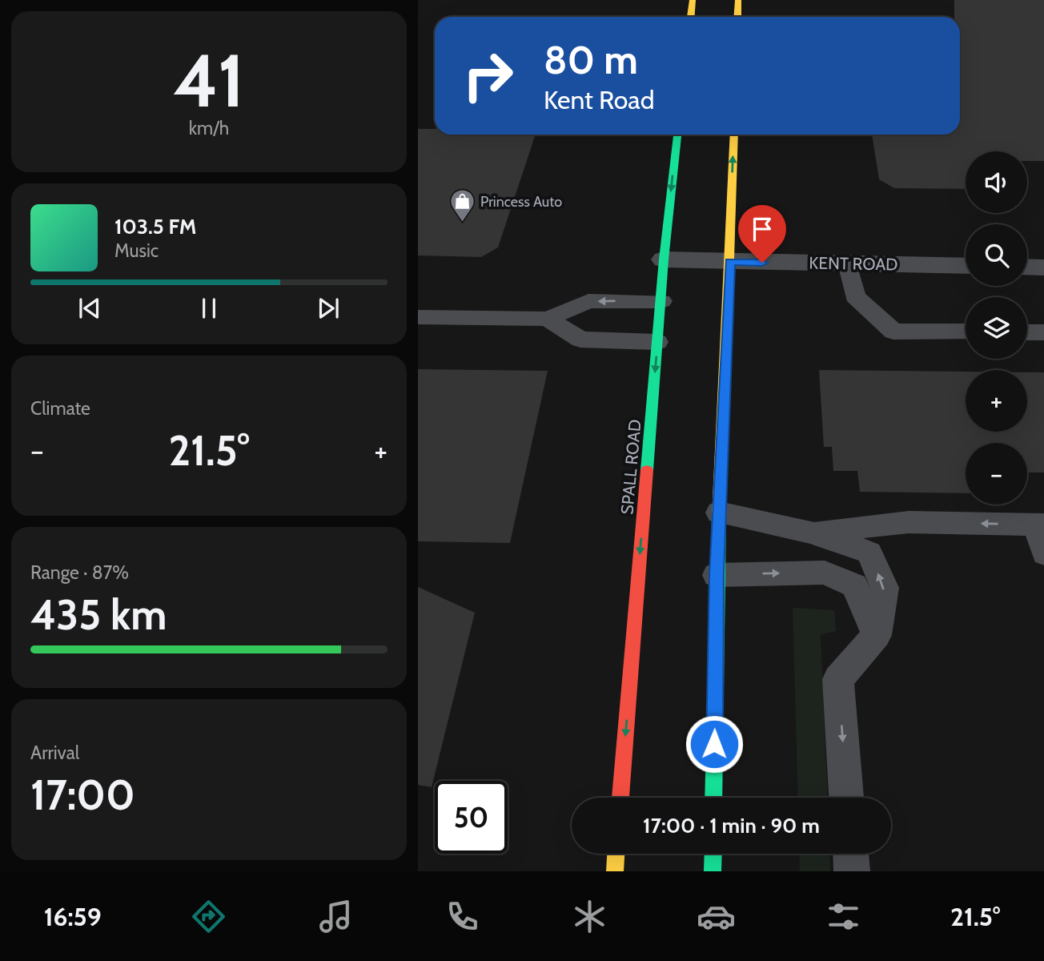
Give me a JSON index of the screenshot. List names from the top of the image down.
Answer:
{
  "streets": {
    "main road": ["SPALL ROAD"],
    "street": ["KENT ROAD"]
  },
  "crossings": [
    ["KENT ROAD", "SPALL ROAD"]
  ],
  "places": {
    "shop": ["Princess Auto"]
  },
  "page": {
    "tile": [
      ["41", "km/h"],
      "Climate",
      ["Range · 87%", "435 km"],
      ["Arrival", "17:00"]
    ],
    "turn": ["80 m", "Kent Road"],
    "map_buttons": ["+", "−"],
    "song": ["103.5 FM", "Music"],
    "heat": ["−", "21.5°", "+"],
    "limit": "50",
    "trip": "17:00 · 1 min · 90 m",
    "tabs": ["16:59", "21.5°"]
  }
}
